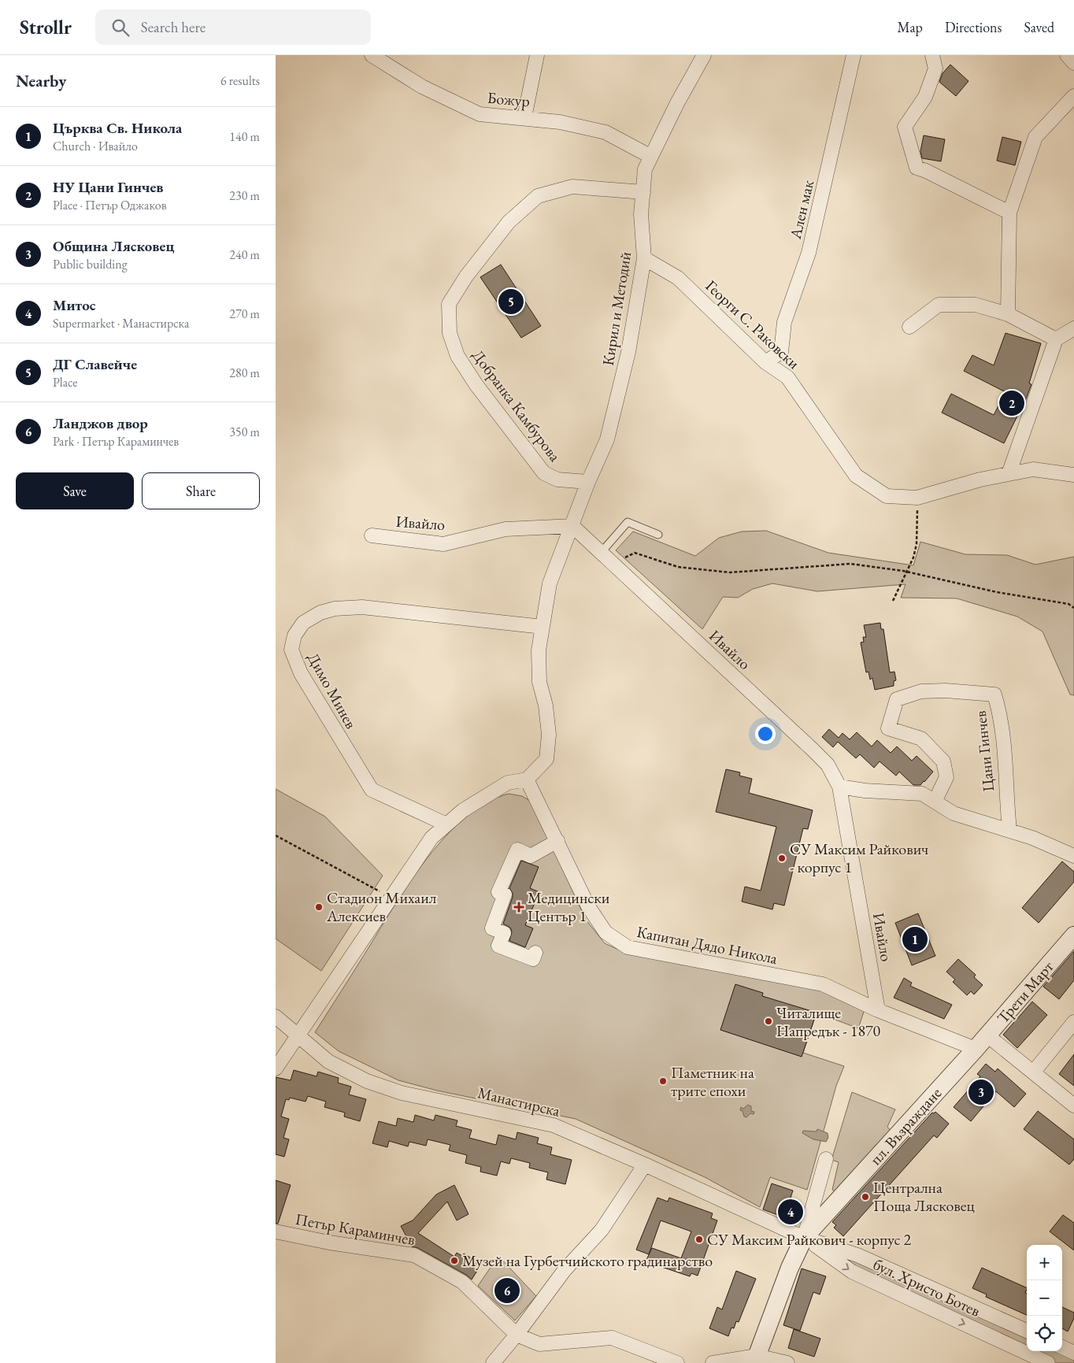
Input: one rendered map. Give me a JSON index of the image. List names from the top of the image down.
{
  "streets": {
    "street": [
      "Божур",
      "Ален мак",
      "Кирил и Методий",
      "Георги С. Раковски",
      "Добранка Камбурова",
      "Ивайло",
      "Димо Минев",
      "Цани Гинчев",
      "Капитан Дядо Никола",
      "Трети Март",
      "Манастирска",
      "пл. Възраждане",
      "Петър Караминчев",
      "бул. Христо Ботев"
    ]
  },
  "crossings": [
    ["Божур", "Кирил и Методий"],
    ["Ален мак", "Георги С. Раковски"],
    ["Кирил и Методий", "Георги С. Раковски"],
    ["Кирил и Методий", "Добранка Камбурова"],
    ["Кирил и Методий", "Ивайло"],
    ["Ивайло", "Капитан Дядо Никола"],
    ["Трети Март", "пл. Възраждане"],
    ["Манастирска", "пл. Възраждане"],
    ["Манастирска", "бул. Христо Ботев"],
    ["пл. Възраждане", "бул. Христо Ботев"]
  ],
  "places": {
    "other": [
      "СУ Максим Райкович - корпус 1",
      "Стадион Михаил Алексиев",
      "Читалище Напредък - 1870",
      "Паметник на трите епохи",
      "Централна Поща Лясковец",
      "СУ Максим Райкович - корпус 2",
      "Музей на Гурбетчийското градинарство"
    ],
    "health": ["Медицински Център 1"]
  },
  "page": {
    "header": "Strollr",
    "search": "Search here",
    "nav": ["Map", "Directions", "Saved"],
    "heading": ["Nearby", "6 results"],
    "list": [
      {
        "mark": "1",
        "name": "Църква Св. Никола",
        "note": "Church · Ивайло",
        "value": "140 m"
      },
      {
        "mark": "2",
        "name": "НУ Цани Гинчев",
        "note": "Place · Петър Оджаков",
        "value": "230 m"
      },
      {
        "mark": "3",
        "name": "Община Лясковец",
        "note": "Public building",
        "value": "240 m"
      },
      {
        "mark": "4",
        "name": "Митос",
        "note": "Supermarket · Манастирска",
        "value": "270 m"
      },
      {
        "mark": "5",
        "name": "ДГ Славейче",
        "note": "Place",
        "value": "280 m"
      },
      {
        "mark": "6",
        "name": "Ланджов двор",
        "note": "Park · Петър Караминчев",
        "value": "350 m"
      }
    ],
    "pins": [
      "5",
      "2",
      "1",
      "3",
      "4",
      "6"
    ],
    "buttons": ["Save", "Share"],
    "map_buttons": ["+", "−"]
  }
}
